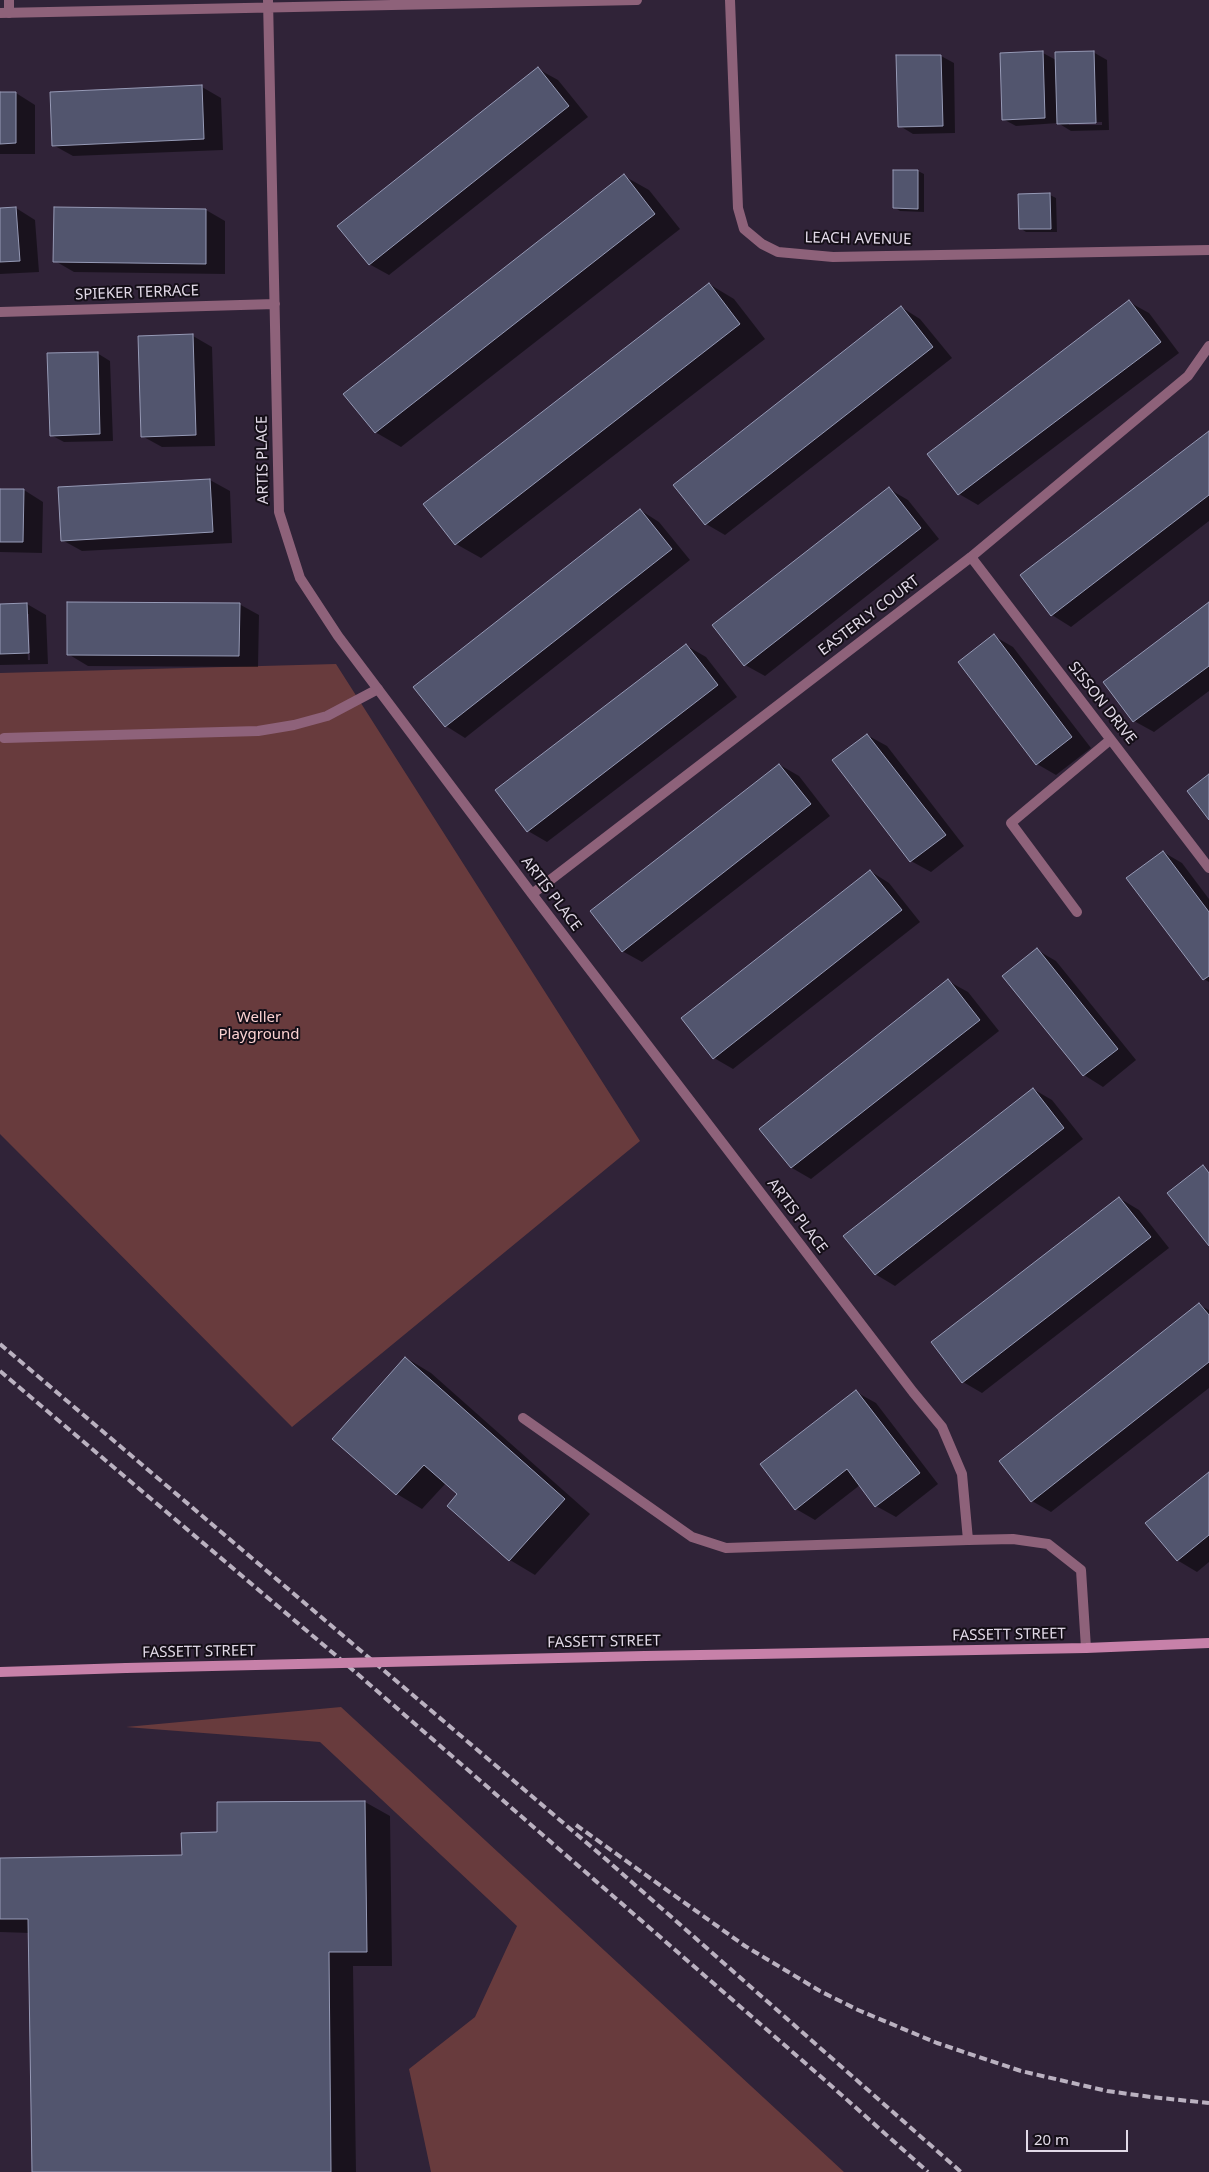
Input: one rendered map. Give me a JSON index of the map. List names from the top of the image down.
{
  "streets": {
    "street": [
      "LEACH AVENUE",
      "SPIEKER TERRACE",
      "ARTIS PLACE",
      "EASTERLY COURT",
      "SISSON DRIVE",
      "FASSETT STREET"
    ]
  },
  "crossings": [
    ["SPIEKER TERRACE", "ARTIS PLACE"],
    ["ARTIS PLACE", "EASTERLY COURT"],
    ["EASTERLY COURT", "SISSON DRIVE"]
  ],
  "parks": ["Weller Playground"],
  "scale_bar": "20 m"
}
